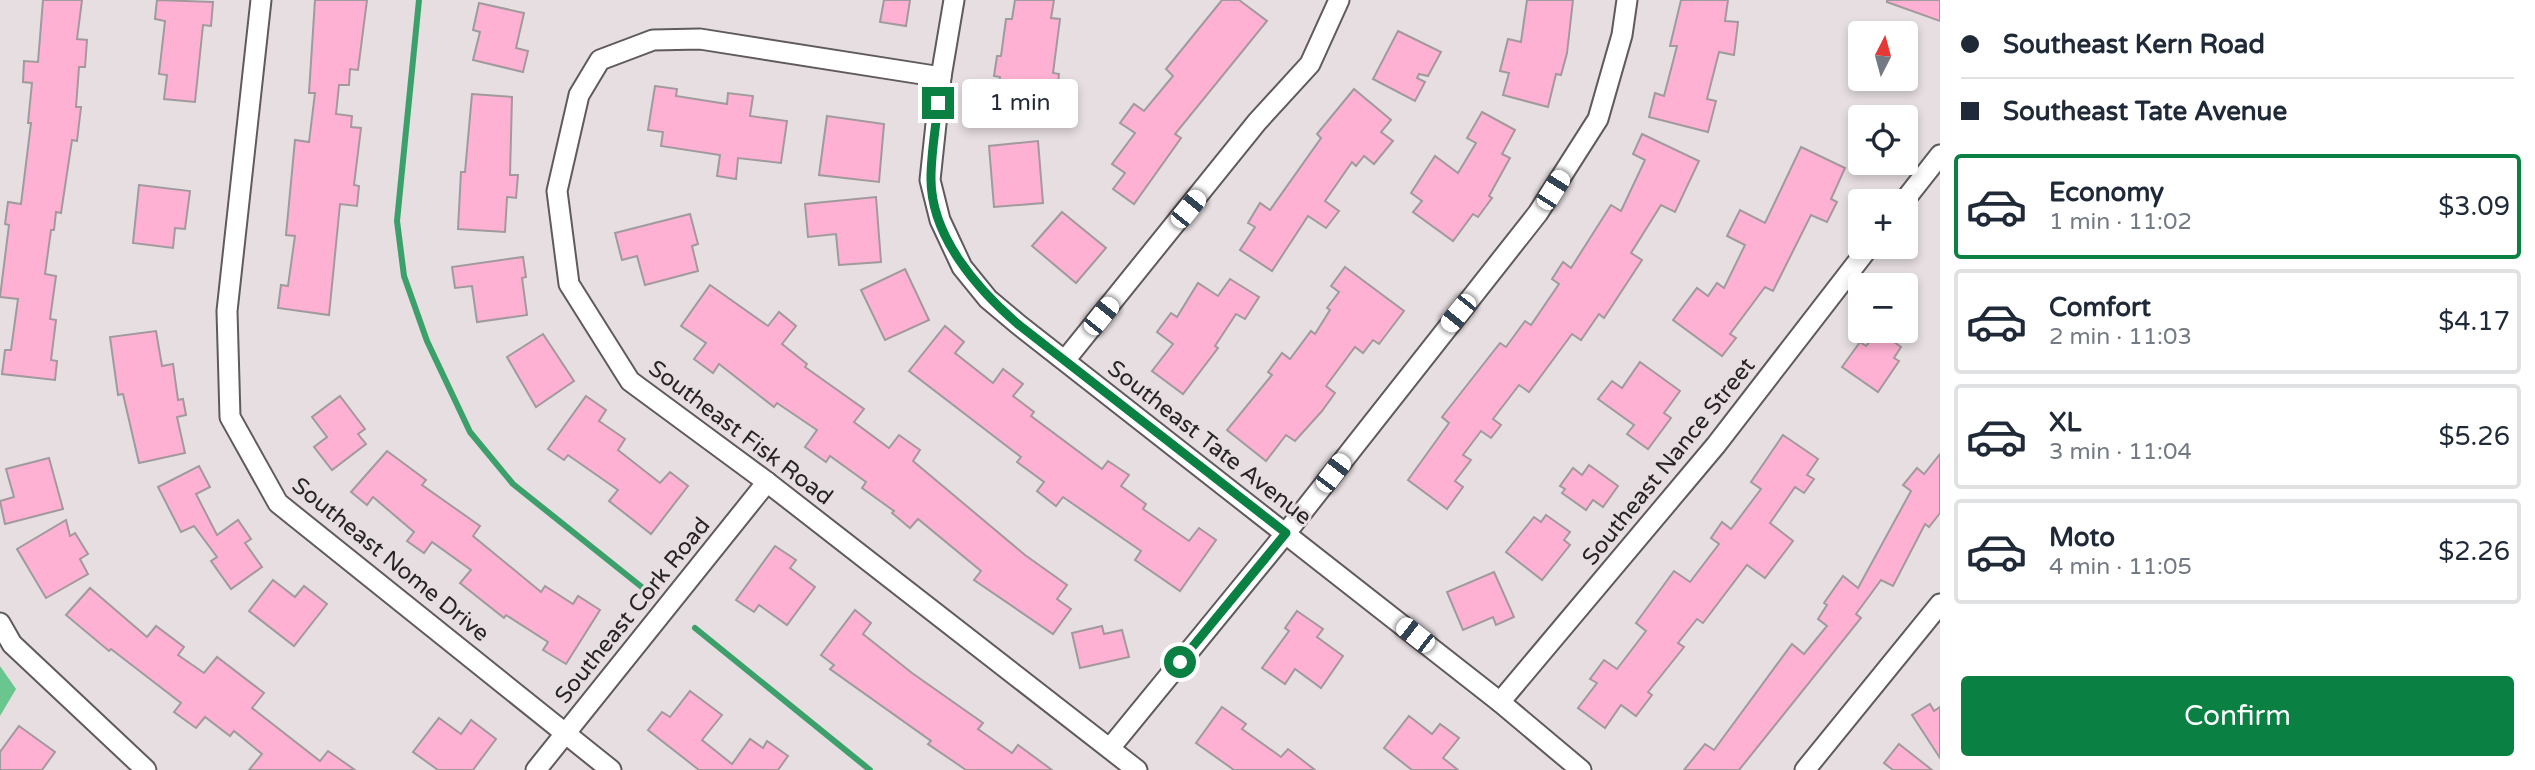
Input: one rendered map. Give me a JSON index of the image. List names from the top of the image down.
{
  "streets": {
    "street": [
      "Southeast Fisk Road",
      "Southeast Tate Avenue",
      "Southeast Nance Street",
      "Southeast Nome Drive",
      "Southeast Cork Road"
    ]
  },
  "crossings": [
    ["Southeast Fisk Road", "Southeast Tate Avenue"],
    ["Southeast Fisk Road", "Southeast Cork Road"],
    ["Southeast Tate Avenue", "Southeast Nance Street"],
    ["Southeast Nome Drive", "Southeast Cork Road"]
  ],
  "north": "top",
  "page": {
    "banner": ["Southeast Kern Road", "Southeast Tate Avenue"],
    "map_buttons": ["+", "−"],
    "bubble": "1 min",
    "list": [
      {
        "name": "Economy",
        "note": "1 min · 11:02",
        "value": "$3.09"
      },
      {
        "name": "Comfort",
        "note": "2 min · 11:03",
        "value": "$4.17"
      },
      {
        "name": "XL",
        "note": "3 min · 11:04",
        "value": "$5.26"
      },
      {
        "name": "Moto",
        "note": "4 min · 11:05",
        "value": "$2.26"
      }
    ],
    "buttons": "Confirm"
  }
}
